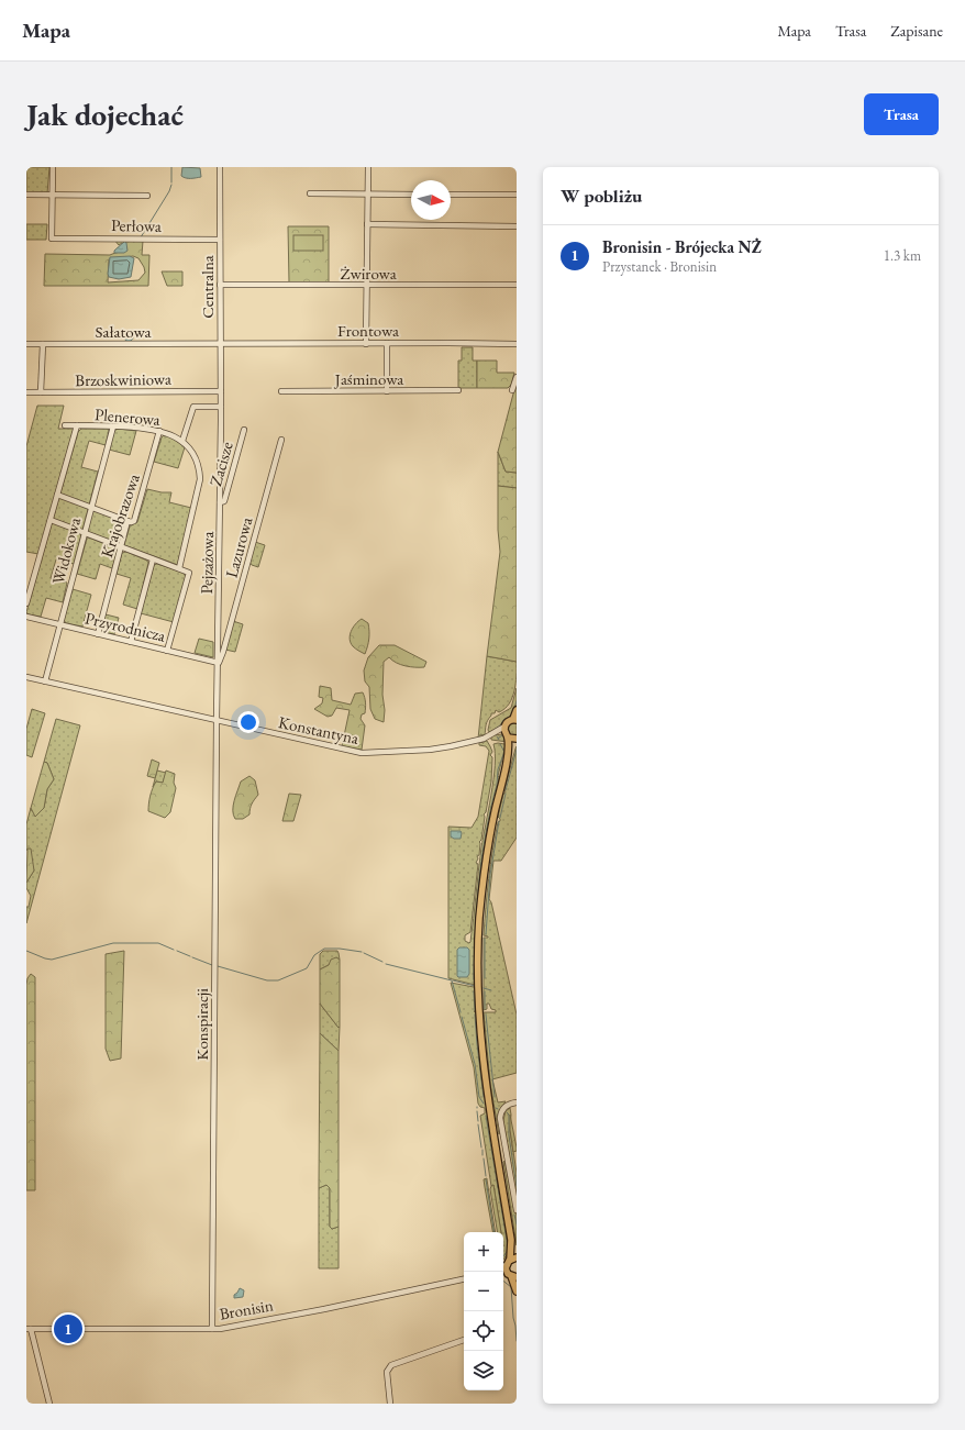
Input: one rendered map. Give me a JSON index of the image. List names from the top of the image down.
{
  "streets": {
    "street": [
      "Perłowa",
      "Żwirowa",
      "Centralna",
      "Frontowa",
      "Sałatowa",
      "Jaśminowa",
      "Brzoskwiniowa",
      "Plenerowa",
      "Zacisze",
      "Krajobrazowa",
      "Lazurowa",
      "Widokowa",
      "Pejzażowa",
      "Przyrodnicza",
      "Konstantyna",
      "Konspiracji",
      "Bronisin"
    ]
  },
  "crossings": [
    ["Perłowa", "Centralna"],
    ["Żwirowa", "Centralna"],
    ["Centralna", "Frontowa"],
    ["Centralna", "Sałatowa"],
    ["Centralna", "Brzoskwiniowa"],
    ["Centralna", "Pejzażowa"],
    ["Frontowa", "Sałatowa"],
    ["Plenerowa", "Krajobrazowa"],
    ["Plenerowa", "Widokowa"],
    ["Zacisze", "Pejzażowa"],
    ["Krajobrazowa", "Przyrodnicza"],
    ["Lazurowa", "Pejzażowa"],
    ["Lazurowa", "Przyrodnicza"],
    ["Widokowa", "Przyrodnicza"],
    ["Widokowa", "Konstantyna"],
    ["Pejzażowa", "Przyrodnicza"],
    ["Pejzażowa", "Konstantyna"],
    ["Pejzażowa", "Konspiracji"],
    ["Konstantyna", "Konspiracji"],
    ["Konspiracji", "Bronisin"]
  ],
  "north": "right",
  "page": {
    "header": "Mapa",
    "nav": ["Mapa", "Trasa", "Zapisane"],
    "buttons": "Trasa",
    "title": "Jak dojechać",
    "heading": "W pobliżu",
    "list": [
      {
        "mark": "1",
        "name": "Bronisin - Brójecka NŻ",
        "note": "Przystanek · Bronisin",
        "value": "1.3 km"
      }
    ],
    "map_buttons": ["+", "−"],
    "pins": "1"
  }
}
